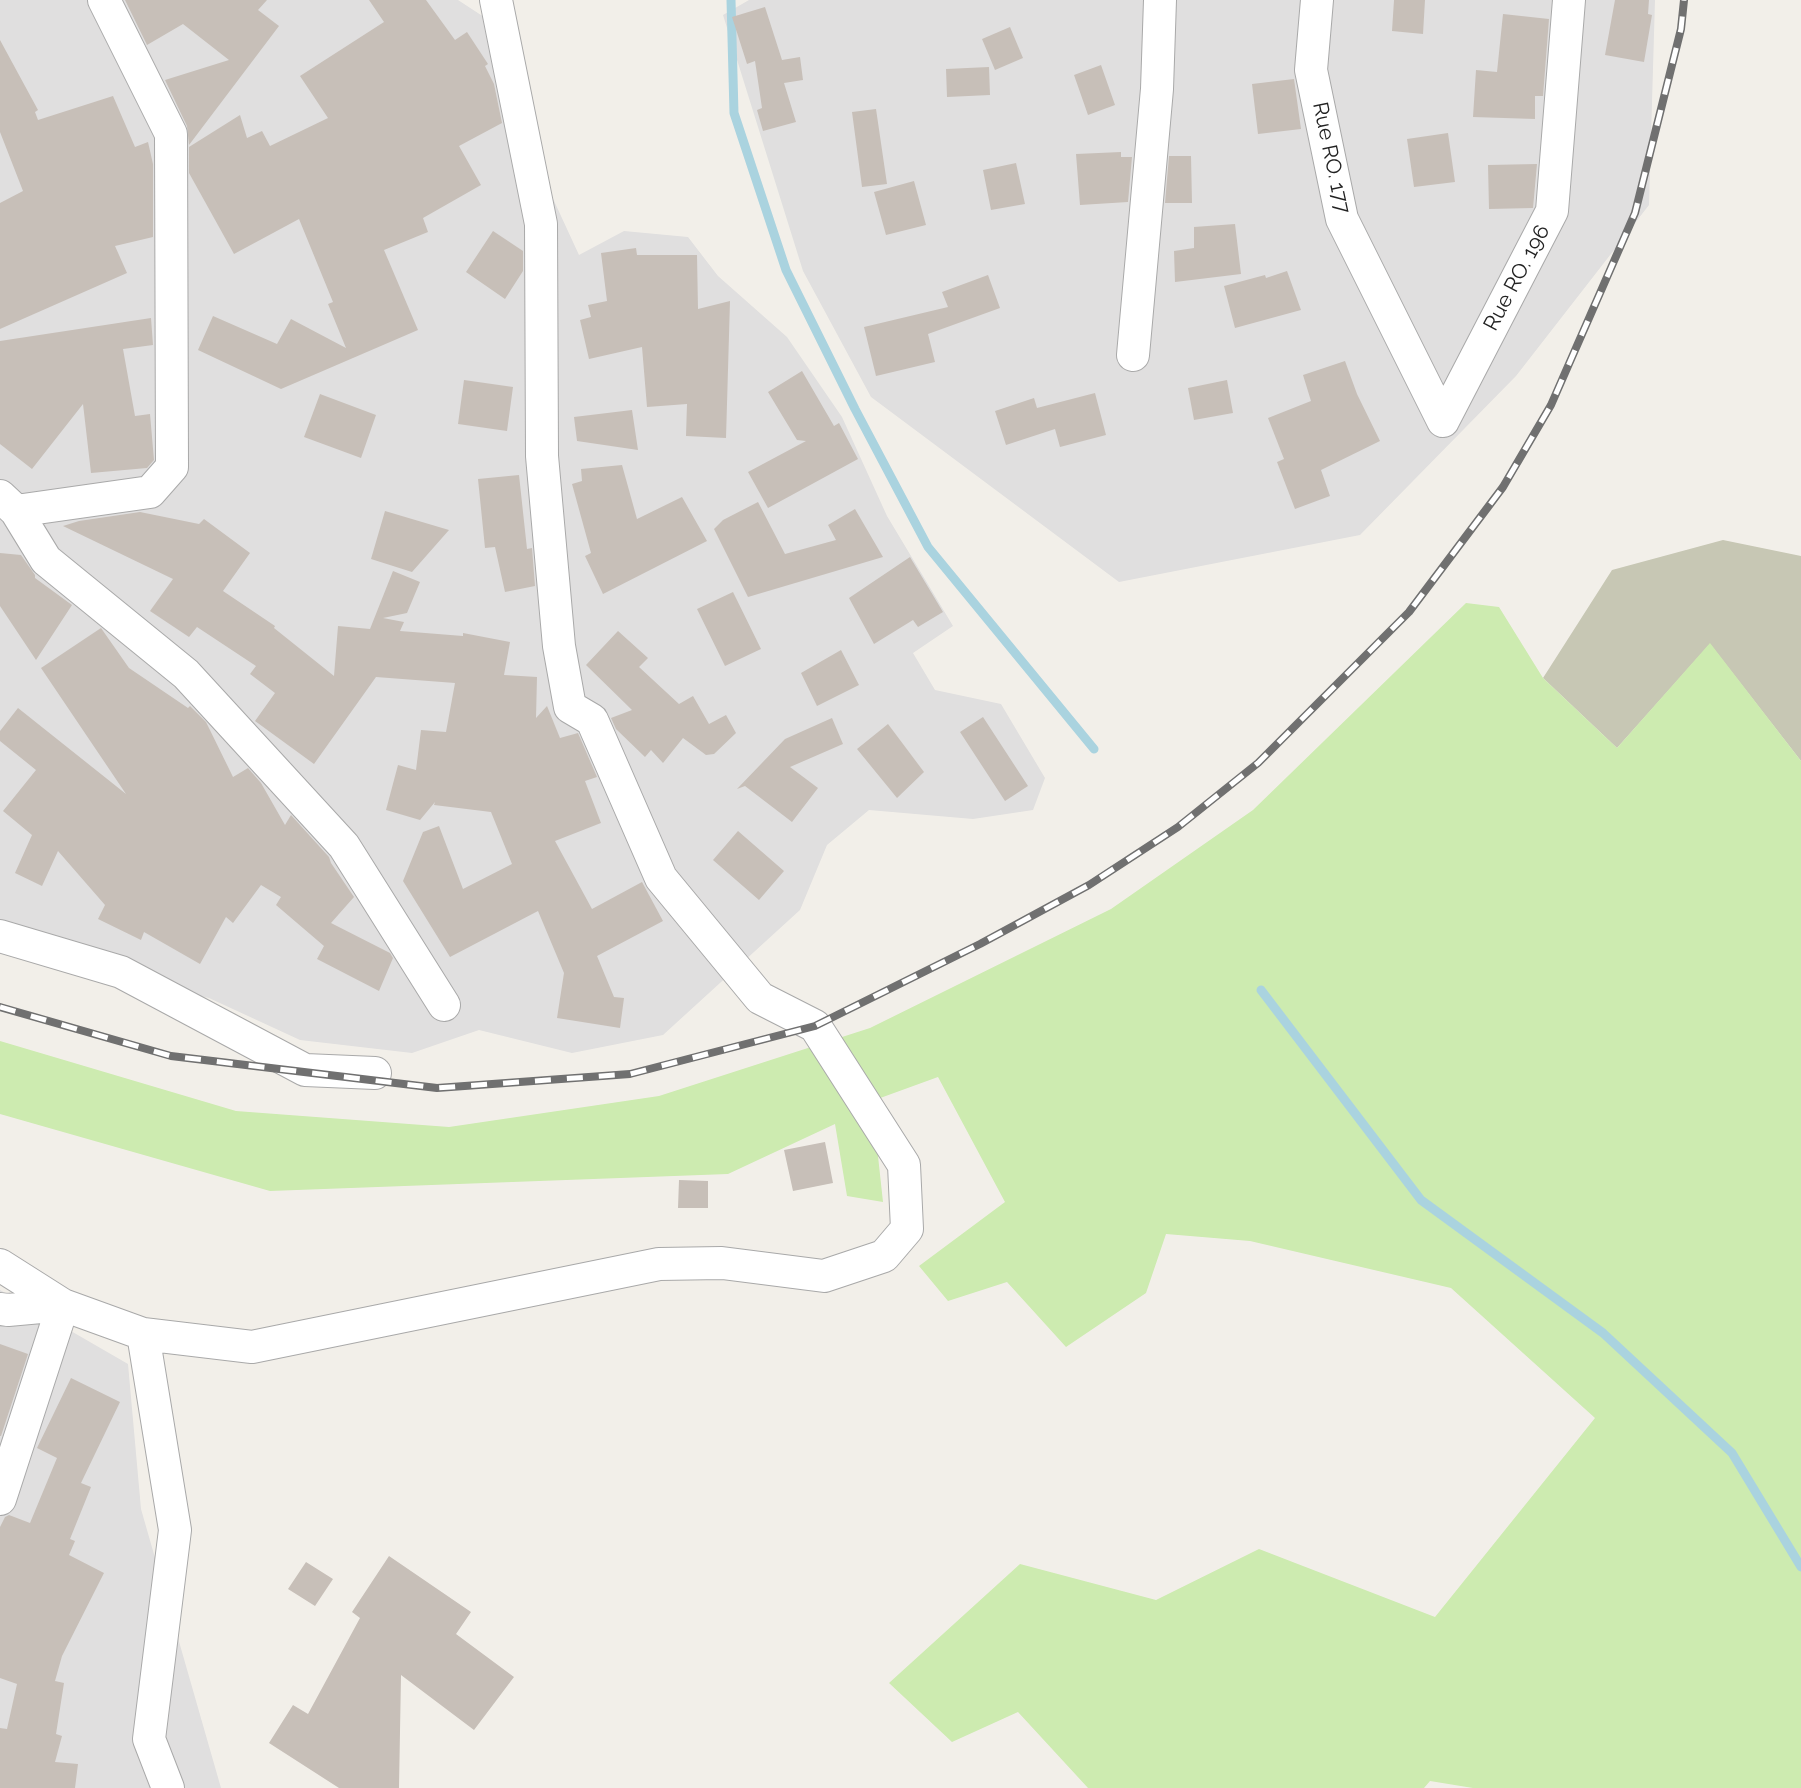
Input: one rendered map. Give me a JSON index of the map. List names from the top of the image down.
{
  "streets": {
    "street": ["Rue RO. 177", "Rue RO. 196"]
  },
  "crossings": [
    ["Rue RO. 177", "Rue RO. 196"]
  ]
}
